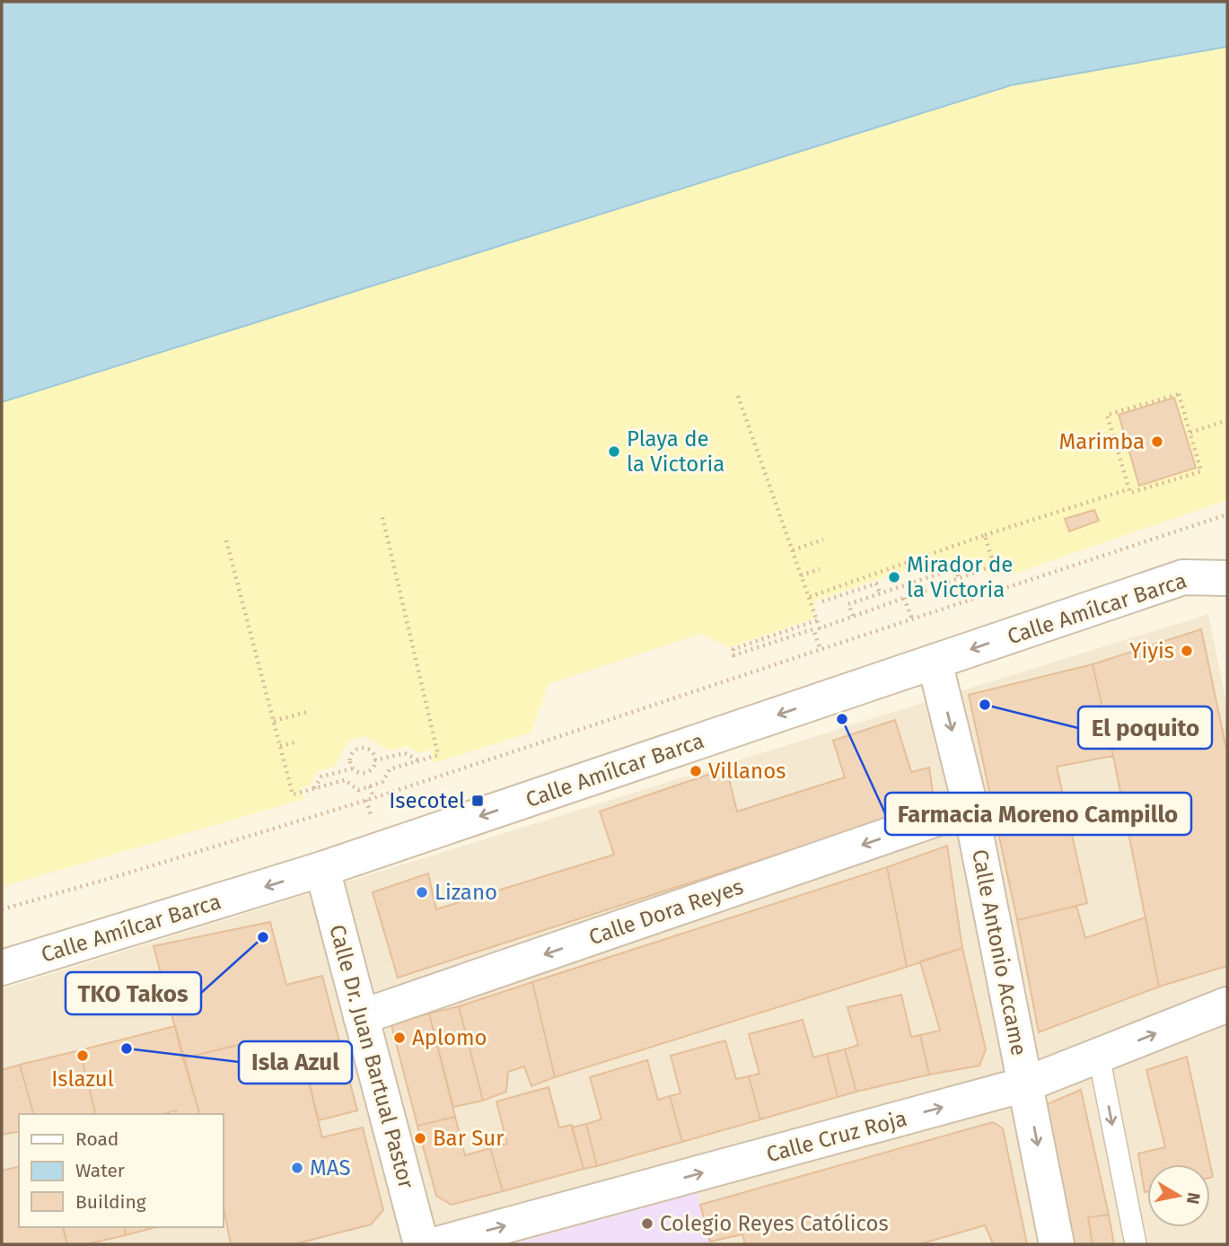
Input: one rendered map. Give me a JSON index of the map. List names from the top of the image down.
{
  "streets": {
    "street": [
      "Calle Amílcar Barca",
      "Calle Dora Reyes",
      "Calle Antonio Accame",
      "Calle Dr. Juan Bartual Pastor",
      "Calle Cruz Roja"
    ]
  },
  "crossings": [
    ["Calle Amílcar Barca", "Calle Antonio Accame"],
    ["Calle Amílcar Barca", "Calle Dr. Juan Bartual Pastor"],
    ["Calle Dora Reyes", "Calle Antonio Accame"],
    ["Calle Dora Reyes", "Calle Dr. Juan Bartual Pastor"],
    ["Calle Antonio Accame", "Calle Cruz Roja"]
  ],
  "one_way": [
    "Calle Amílcar Barca",
    "Calle Dora Reyes",
    "Calle Antonio Accame",
    "Calle Cruz Roja"
  ],
  "places": {
    "other": [
      "Marimba",
      "Playa de la Victoria",
      "Mirador de la Victoria",
      "Yiyis",
      "El poquito",
      "Farmacia Moreno Campillo",
      "Villanos",
      "Lizano",
      "TKO Takos",
      "Aplomo",
      "Isla Azul",
      "Islazul",
      "Bar Sur",
      "MAS",
      "Colegio Reyes Católicos"
    ],
    "transit": ["Isecotel"]
  },
  "legend": ["Road", "Water", "Building"],
  "north": "right"
}
